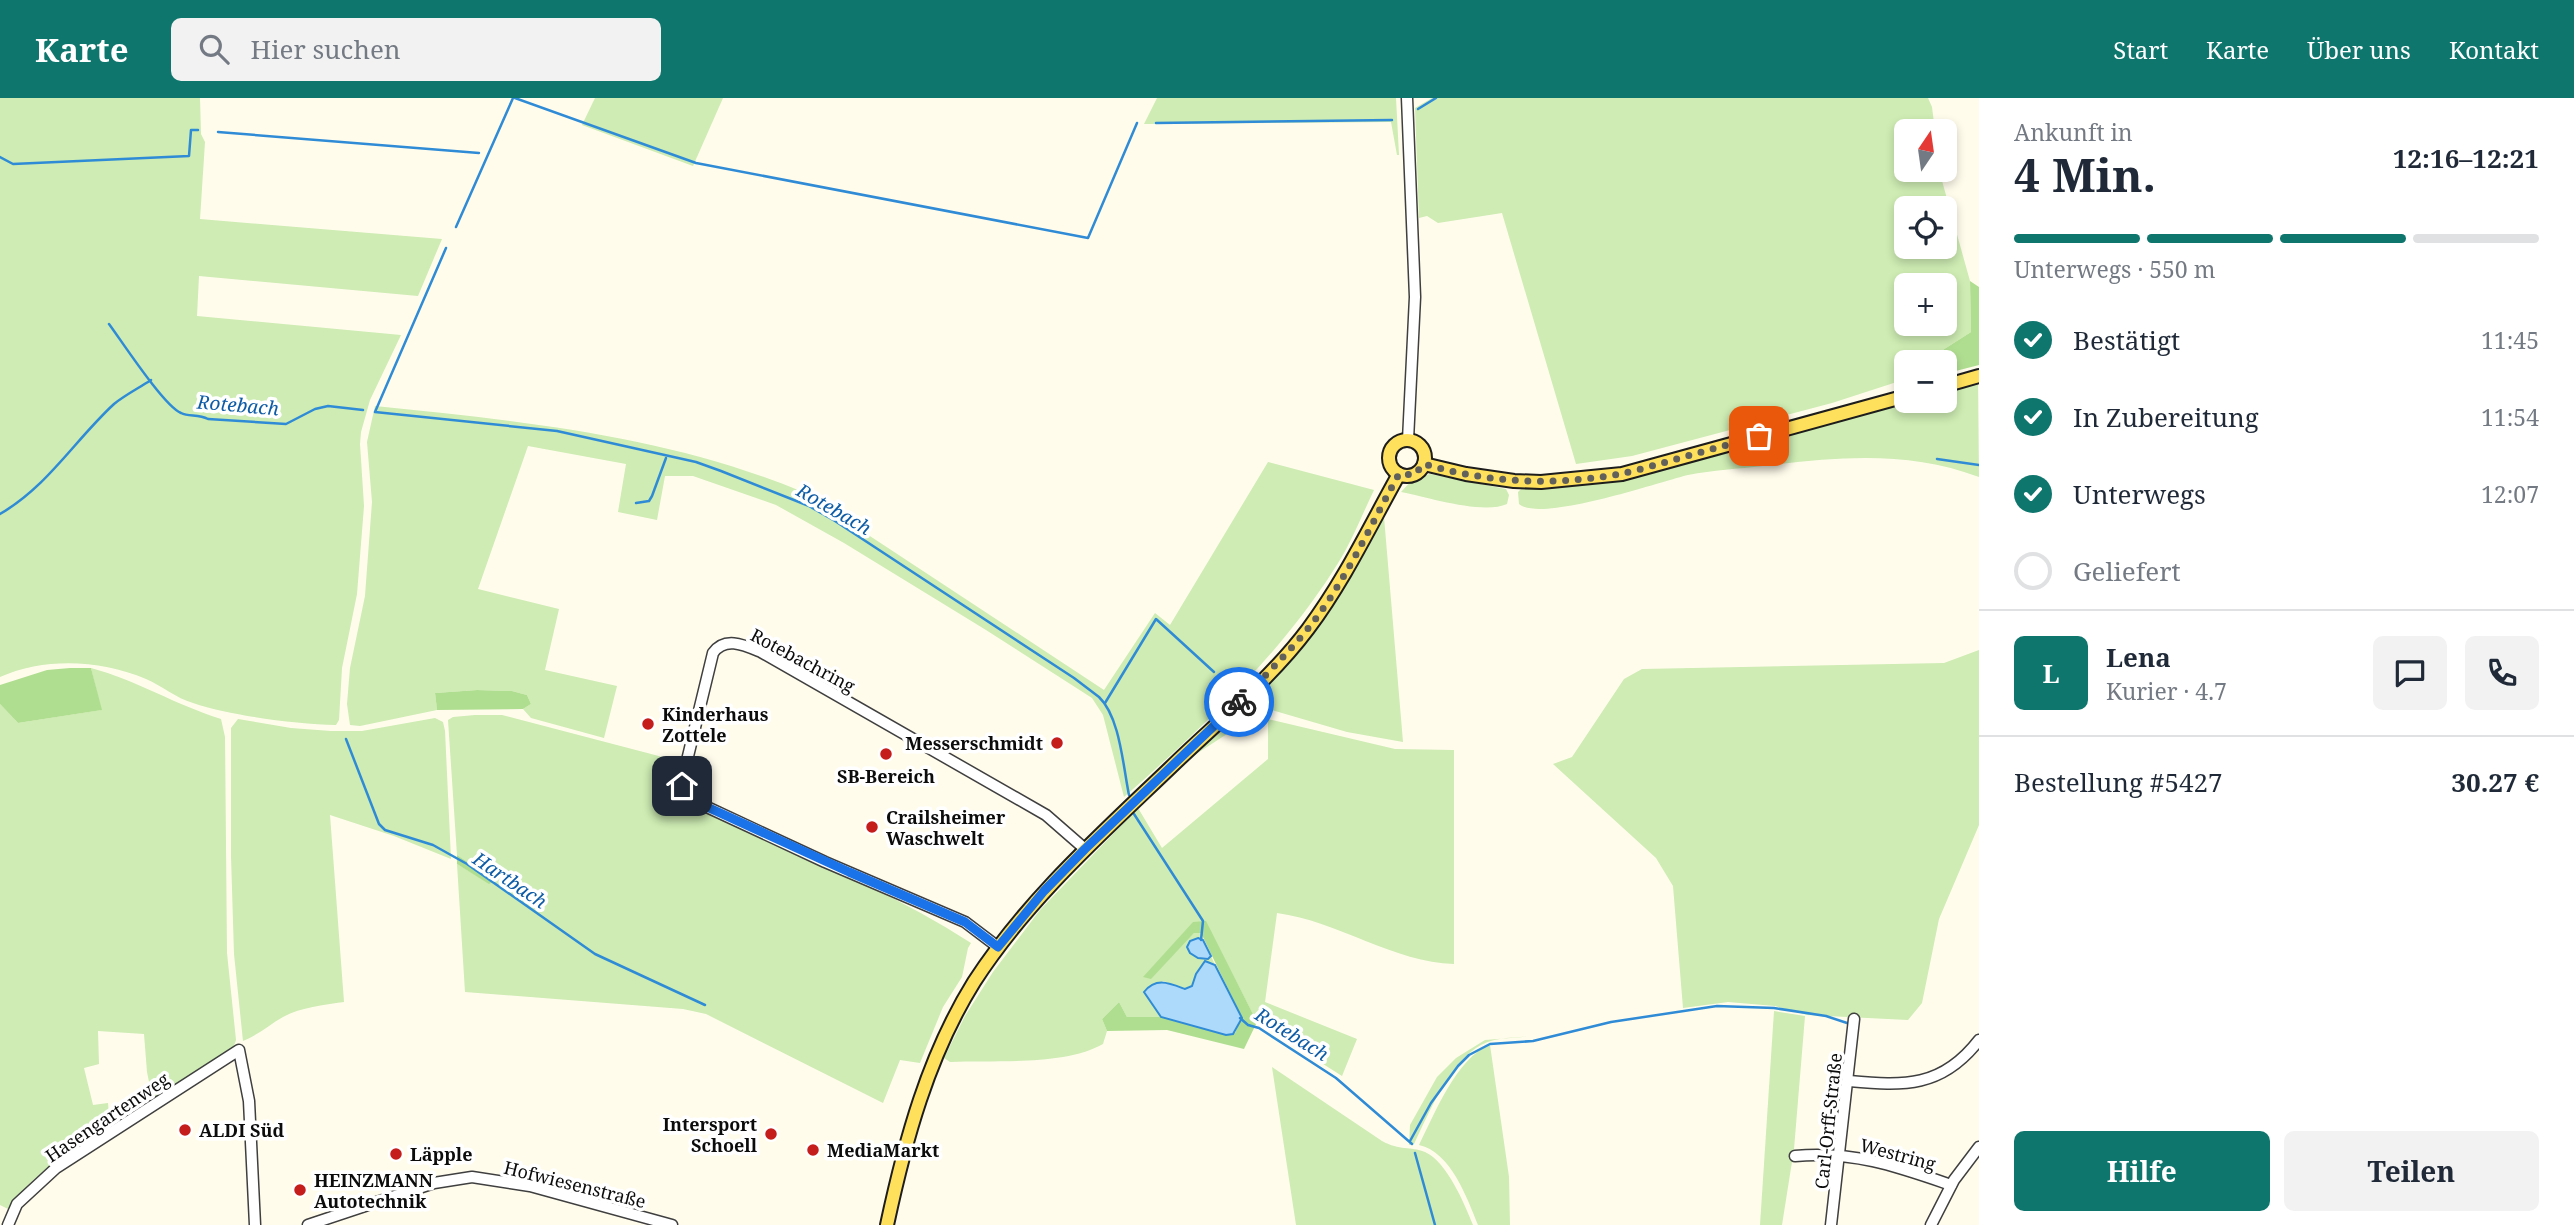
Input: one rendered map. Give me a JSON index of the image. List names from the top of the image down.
{
  "streets": {
    "street": [
      "Rotebachring",
      "Hasengartenweg",
      "Carl-Orff-Straße",
      "Westring",
      "Hofwiesenstraße"
    ]
  },
  "crossings": [
    ["Carl-Orff-Straße", "Westring"]
  ],
  "water": ["Rotebach", "Hartbach"],
  "places": [
    "Kinderhaus Zottele",
    "Messerschmidt",
    "SB-Bereich",
    "Crailsheimer Waschwelt",
    "ALDI Süd",
    "Intersport Schoell",
    "MediaMarkt",
    "Läpple",
    "HEINZMANN Autotechnik"
  ],
  "north": "top",
  "page": {
    "header": "Karte",
    "search": "Hier suchen",
    "nav": [
      "Start",
      "Karte",
      "Über uns",
      "Kontakt"
    ],
    "heading": ["4 Min.", "Ankunft in", "12:16–12:21"],
    "panel": [
      "Lena",
      "Kurier · 4.7",
      "Bestellung #5427",
      "30.27 €"
    ],
    "map_buttons": ["+", "−"],
    "bar": "Unterwegs · 550 m",
    "list": [
      ["Bestätigt", "11:45"],
      ["In Zubereitung", "11:54"],
      ["Unterwegs", "12:07"],
      "Geliefert"
    ],
    "round": "L",
    "buttons": ["Hilfe", "Teilen"]
  }
}
